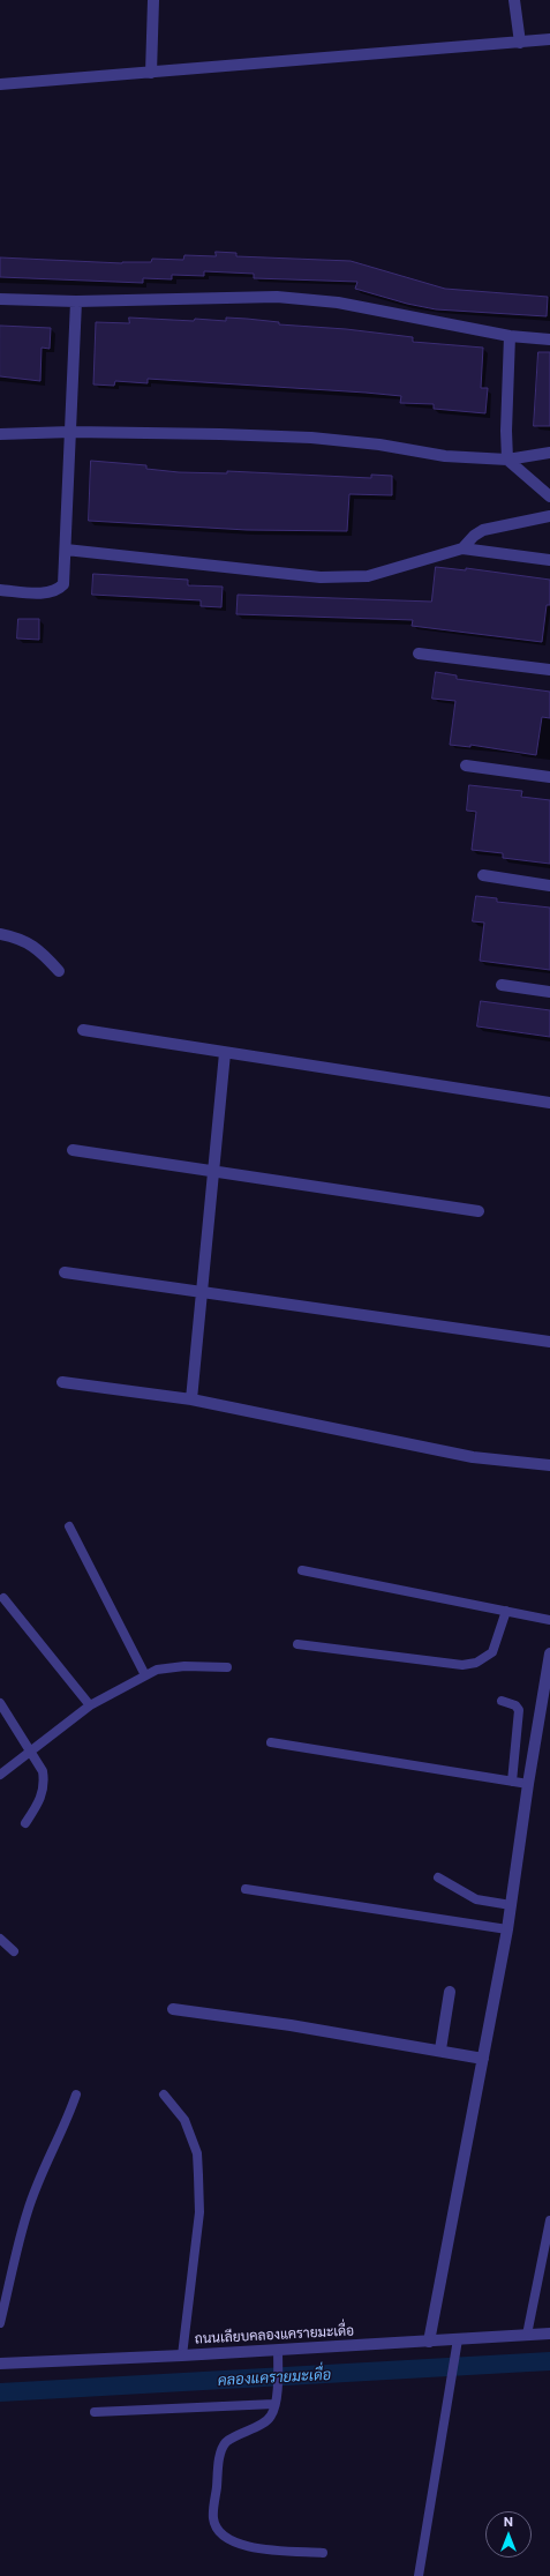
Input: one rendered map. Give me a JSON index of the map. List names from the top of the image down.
{
  "streets": {
    "street": ["ถนนเลียบคลองแครายมะเดื่อ"]
  },
  "water": ["คลองแครายมะเดื่อ"],
  "north": "top"
}
